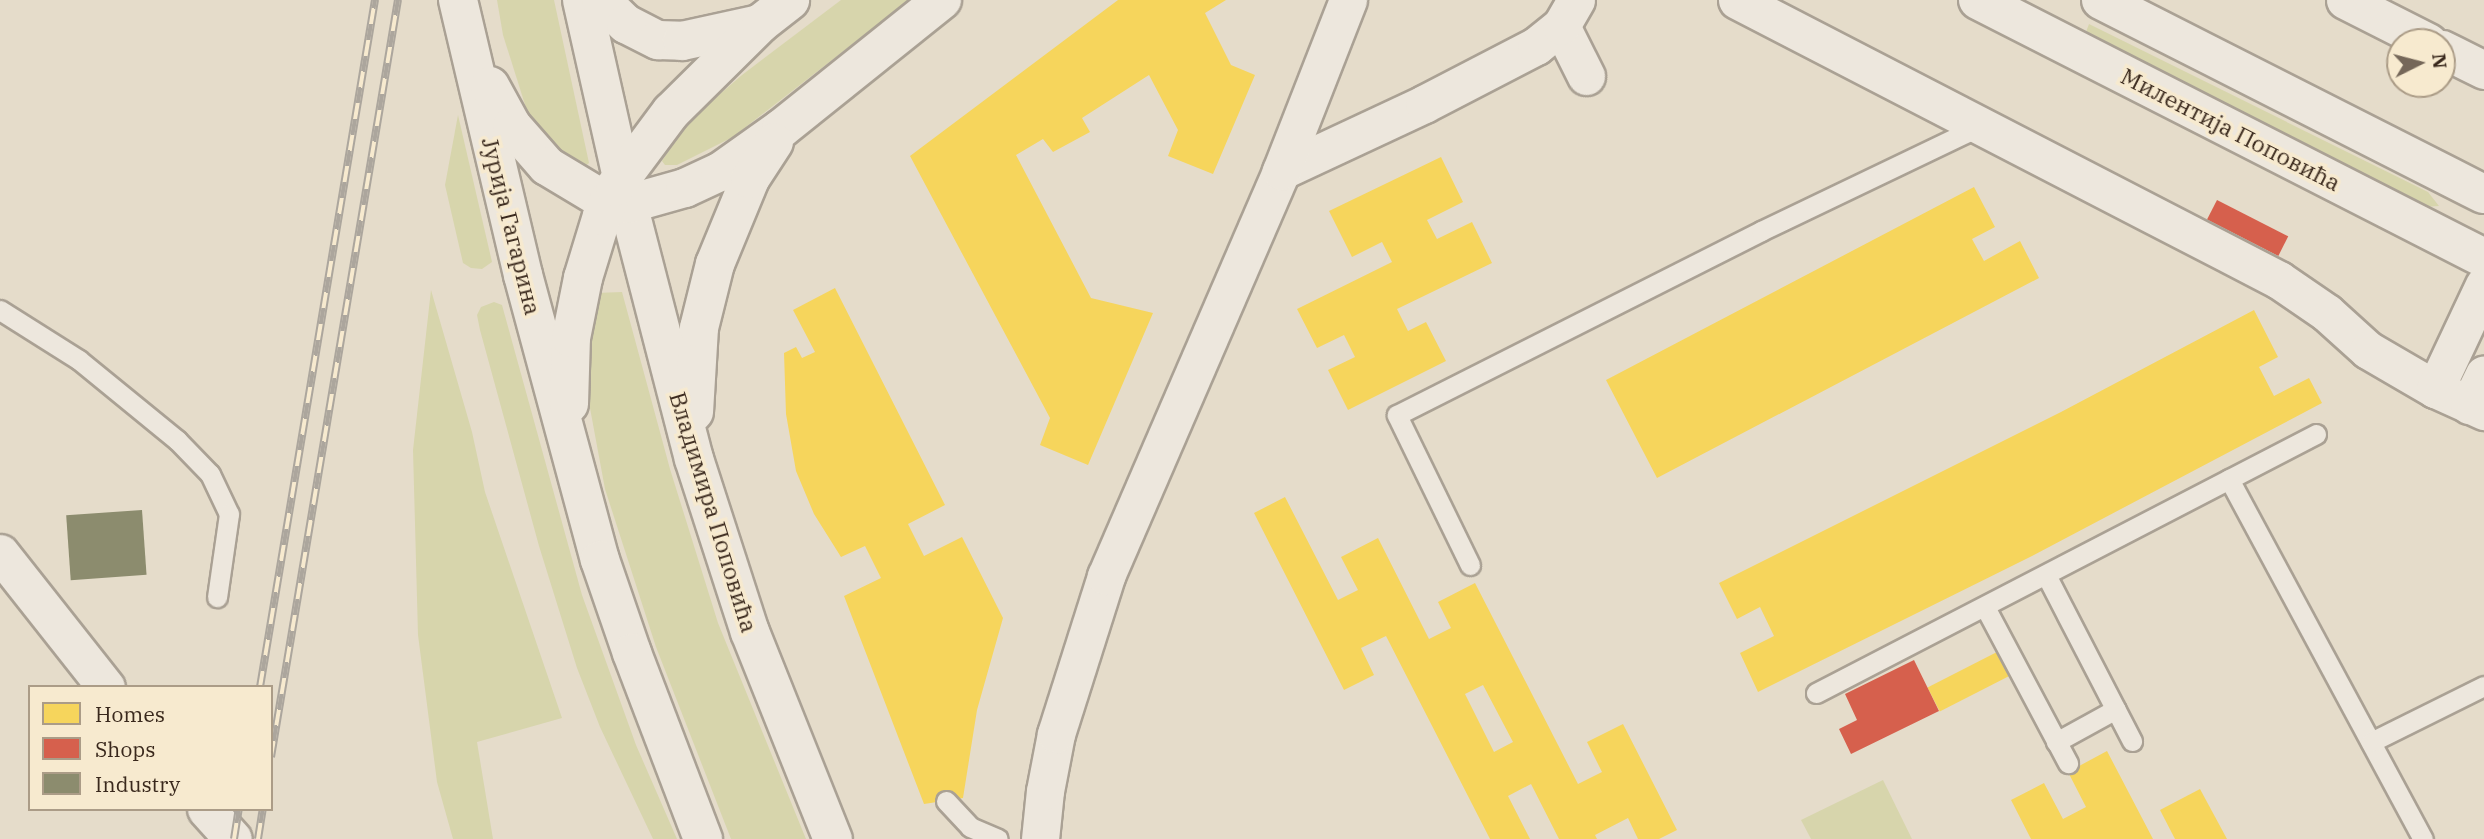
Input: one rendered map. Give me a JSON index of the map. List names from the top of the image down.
{
  "streets": {
    "main road": ["Милентија Поповића", "Јурија Гагарина", "Владимира Поповића"]
  },
  "legend": ["Homes", "Shops", "Industry"],
  "north": "right"
}
